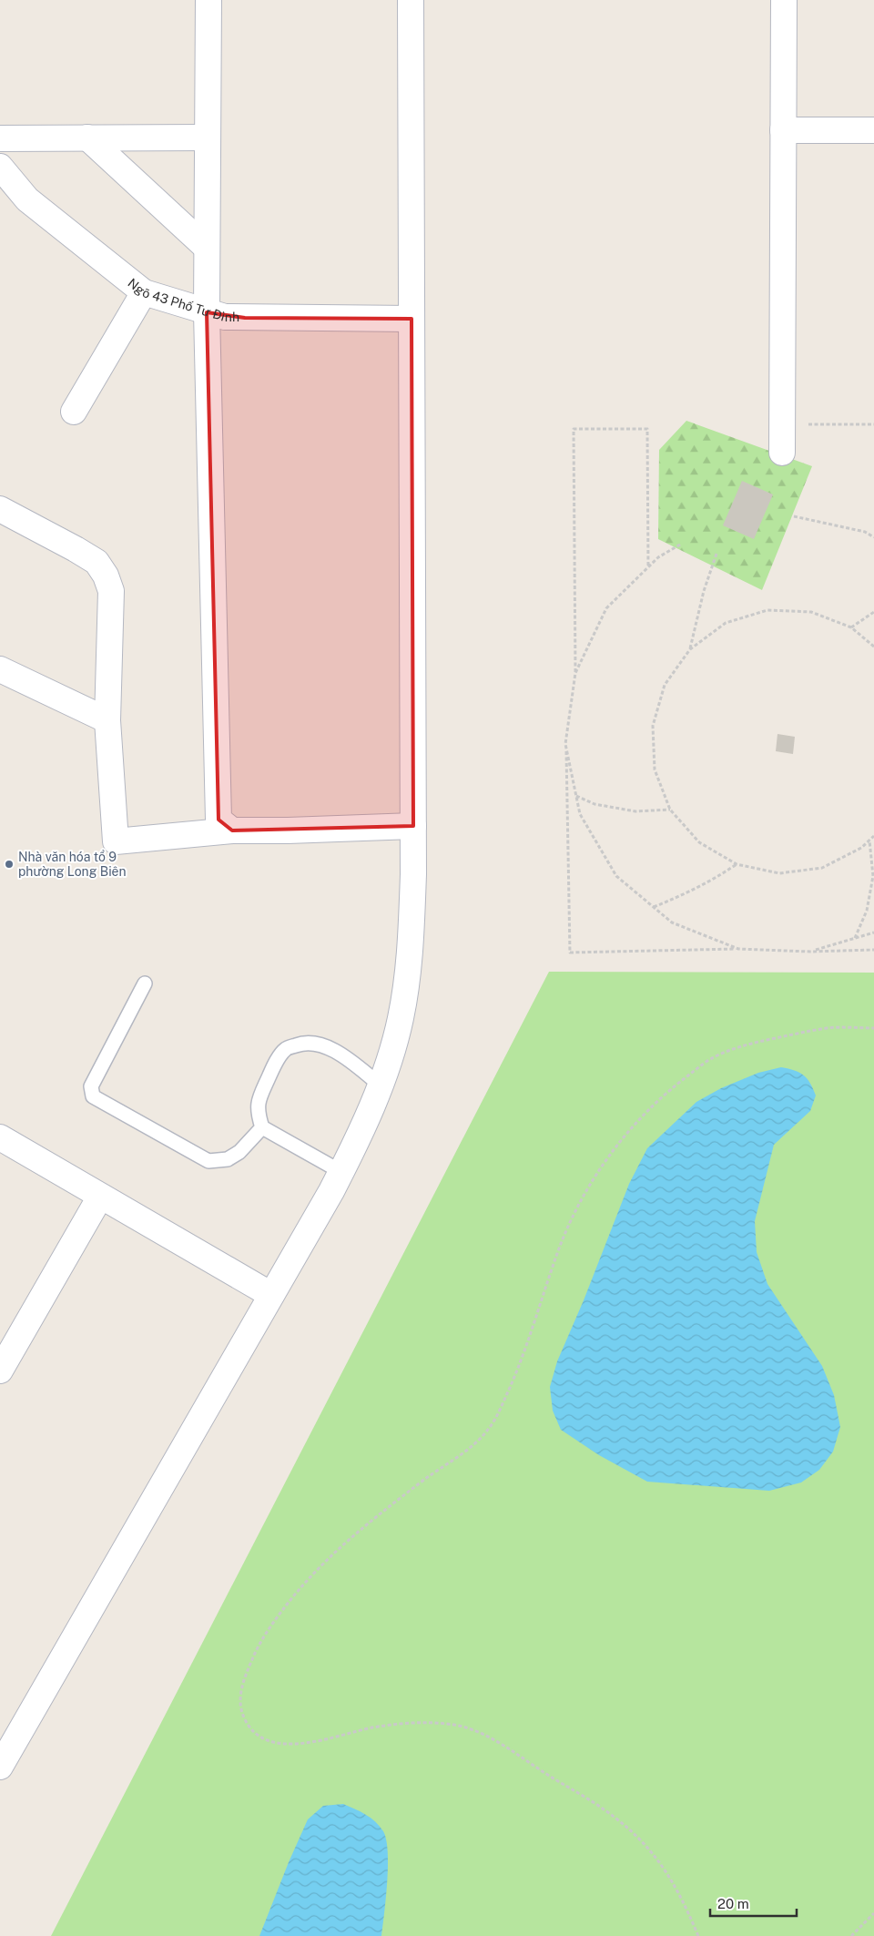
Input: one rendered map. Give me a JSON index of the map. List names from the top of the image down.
{
  "streets": {
    "street": ["Ngõ 43 Phố Tư Đình"]
  },
  "places": ["Nhà văn hóa tổ 9 phường Long Biên"],
  "scale_bar": "20 m"
}
